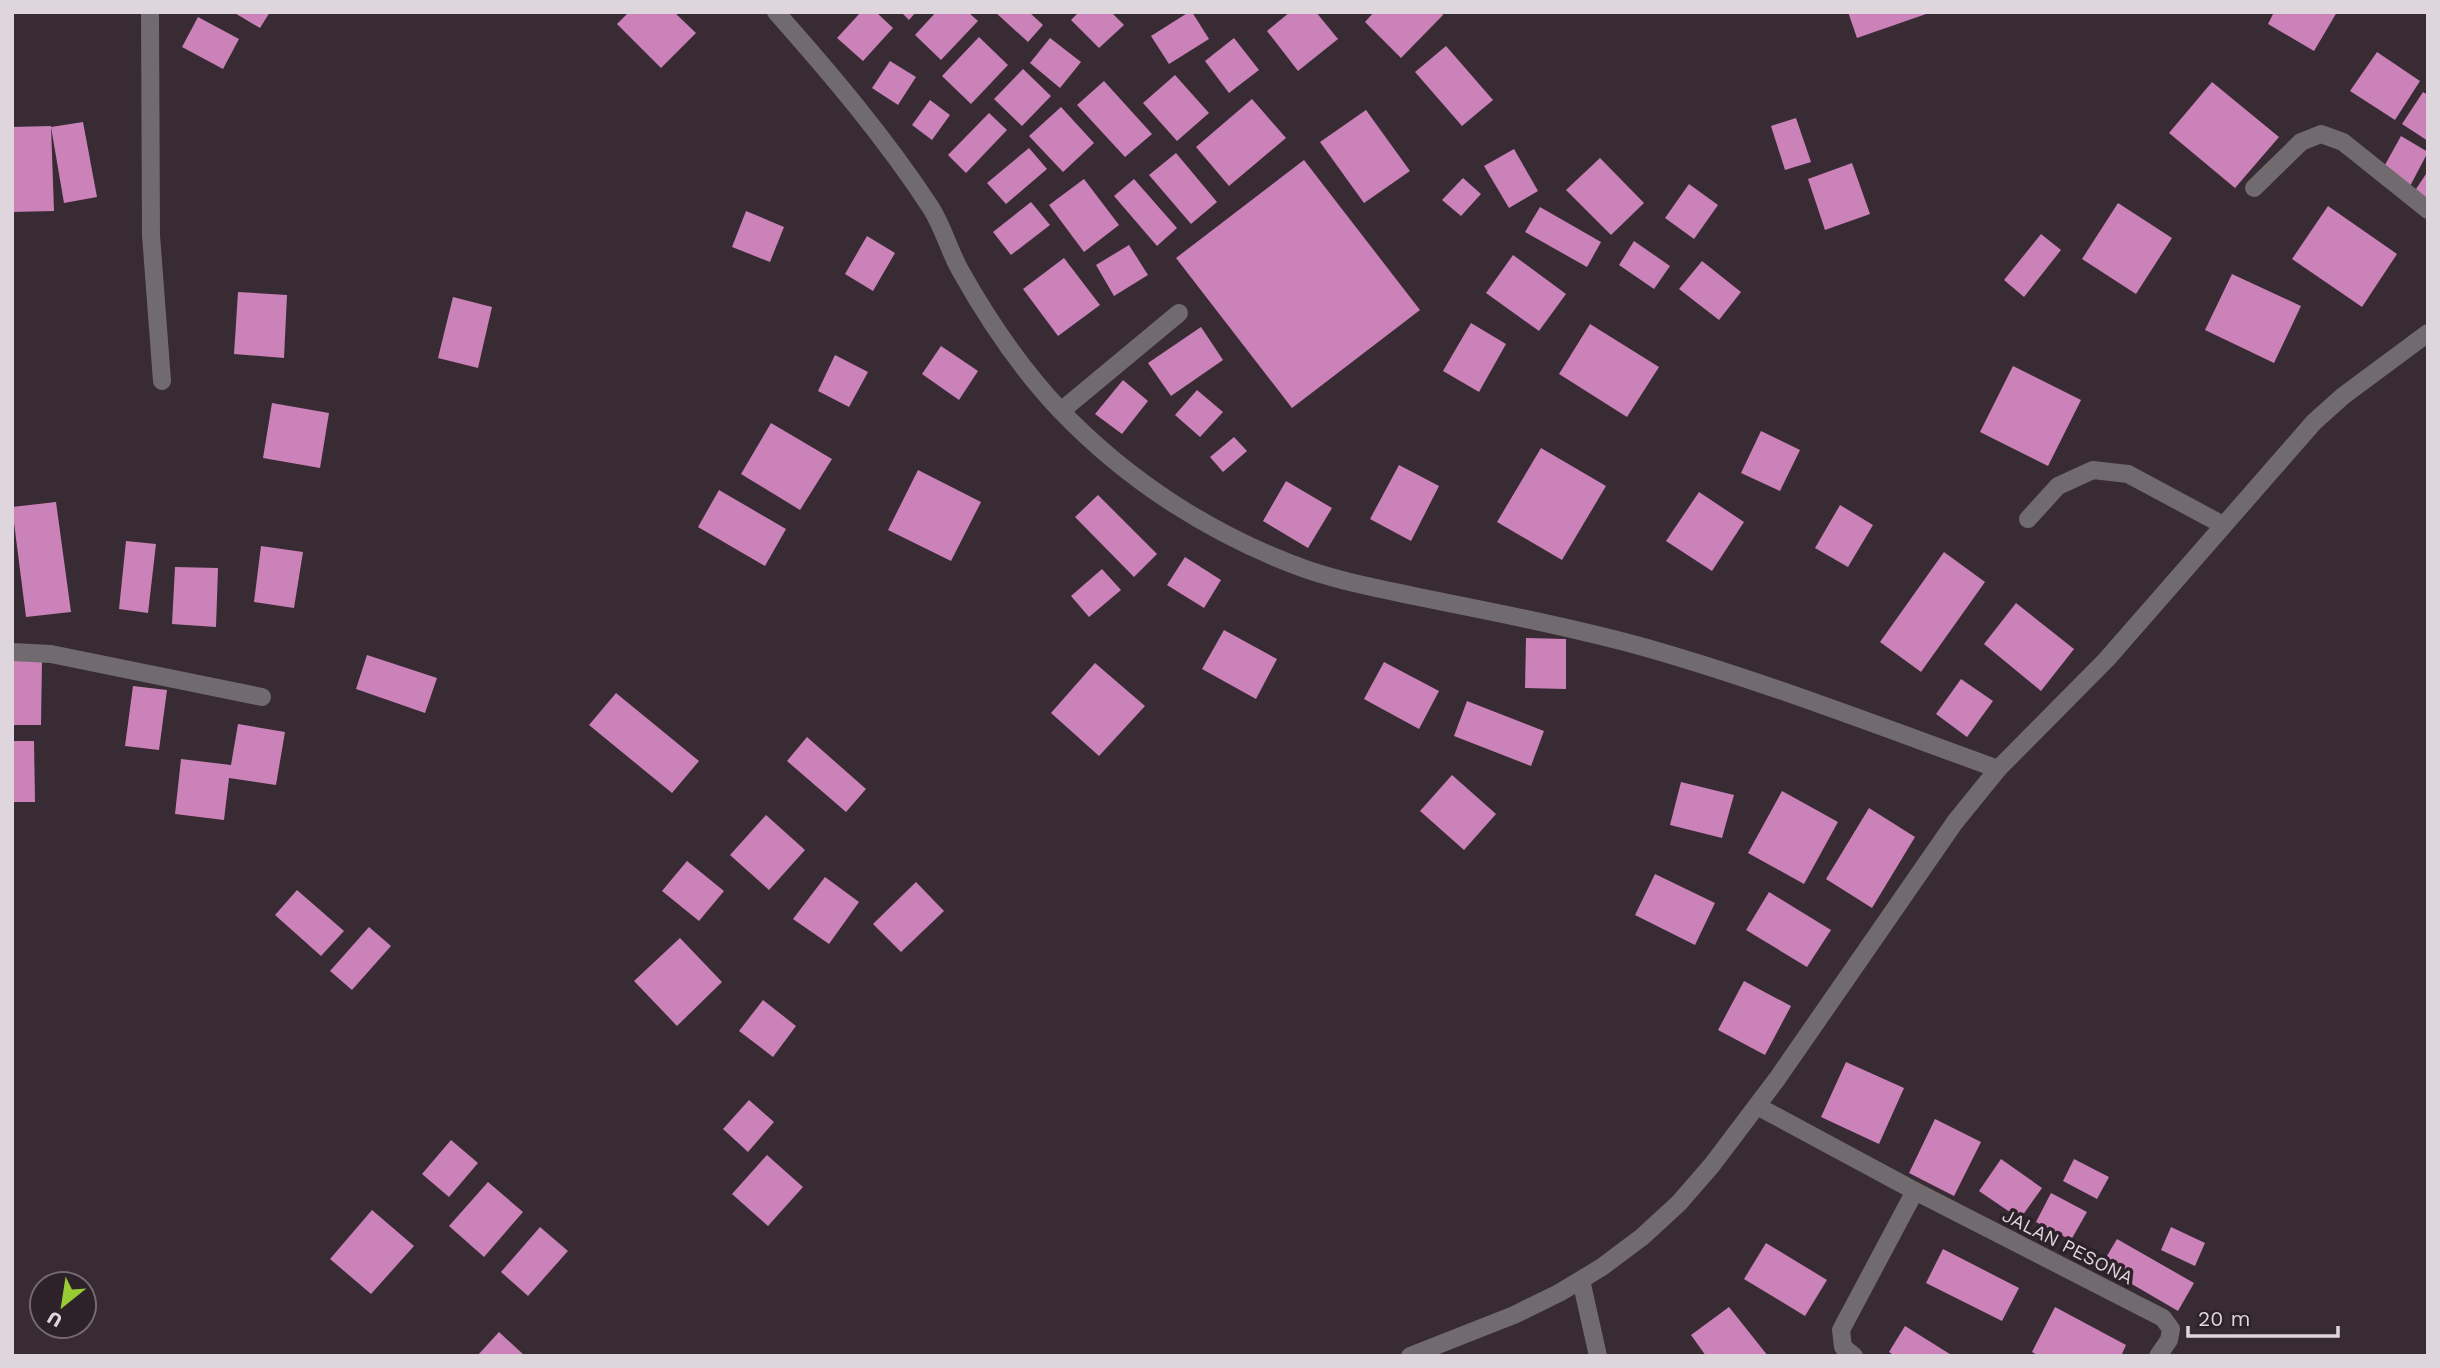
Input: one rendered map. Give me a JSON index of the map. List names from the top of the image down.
{
  "streets": {
    "street": ["JALAN PESONA"]
  },
  "scale_bar": "20 m",
  "north": "bottom left"
}
